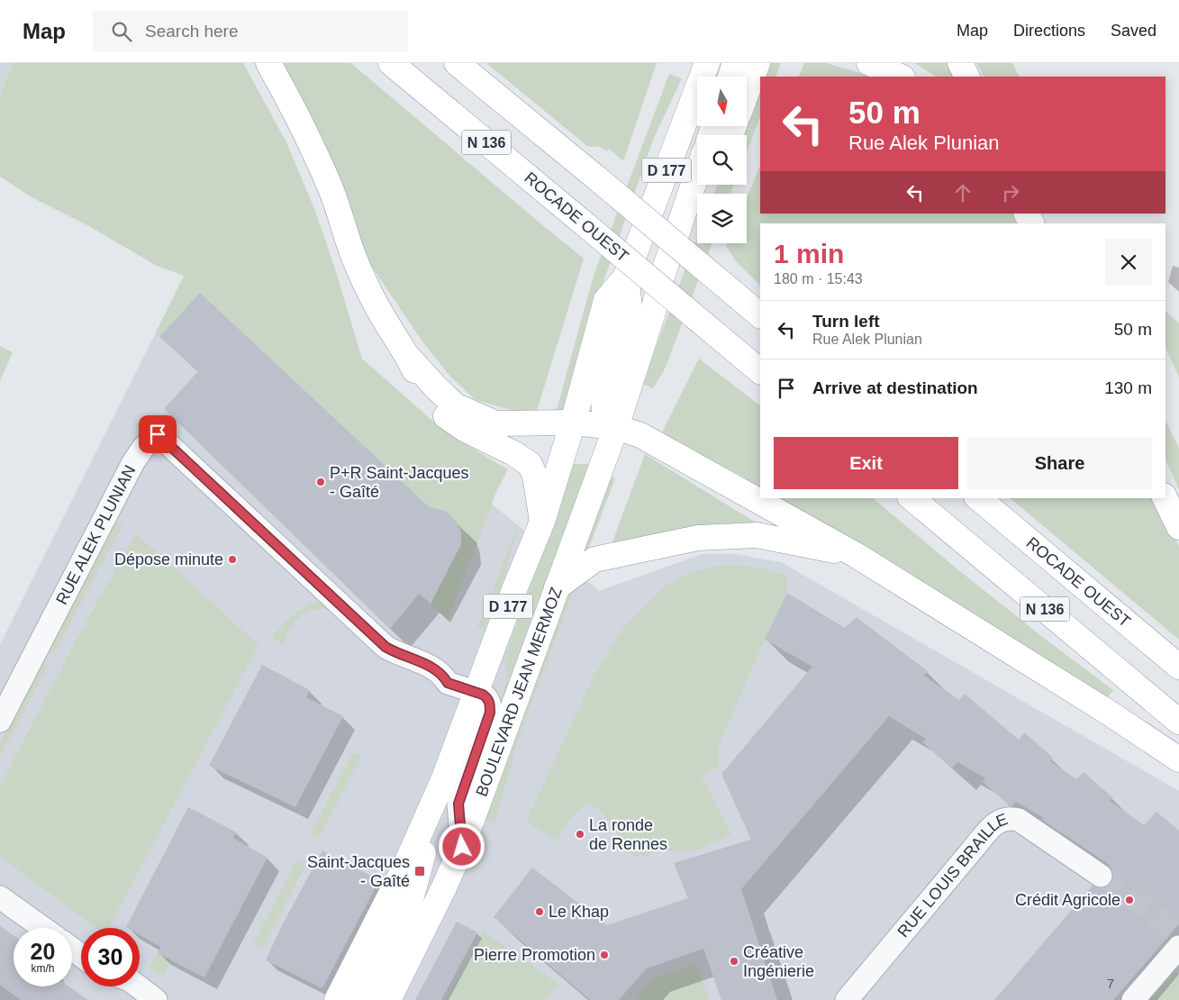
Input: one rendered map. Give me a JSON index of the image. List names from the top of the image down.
{
  "streets": {
    "main road": [
      "N 136",
      "D 177",
      "ROCADE OUEST",
      "BOULEVARD JEAN MERMOZ"
    ],
    "street": ["RUE ALEK PLUNIAN", "RUE LOUIS BRAILLE"]
  },
  "crossings": [
    ["D 177", "RUE ALEK PLUNIAN"],
    ["D 177", "BOULEVARD JEAN MERMOZ"]
  ],
  "places": {
    "other": [
      "P+R Saint-Jacques - Gaîté",
      "Dépose minute",
      "La ronde de Rennes",
      "Crédit Agricole",
      "Le Khap",
      "Pierre Promotion",
      "Créative Ingénierie"
    ],
    "transit": ["Saint-Jacques - Gaîté"]
  },
  "house_numbers": ["7"],
  "north": "bottom",
  "page": {
    "header": "Map",
    "search": "Search here",
    "nav": ["Map", "Directions", "Saved"],
    "turn": ["50 m", "Rue Alek Plunian"],
    "heading": ["1 min", "180 m · 15:43"],
    "list": [
      {
        "name": "Turn left",
        "note": "Rue Alek Plunian",
        "value": "50 m"
      },
      {
        "name": "Arrive at destination",
        "value": "130 m"
      }
    ],
    "buttons": ["Exit", "Share"],
    "speed": "20 km/h",
    "limit": "30"
  }
}
